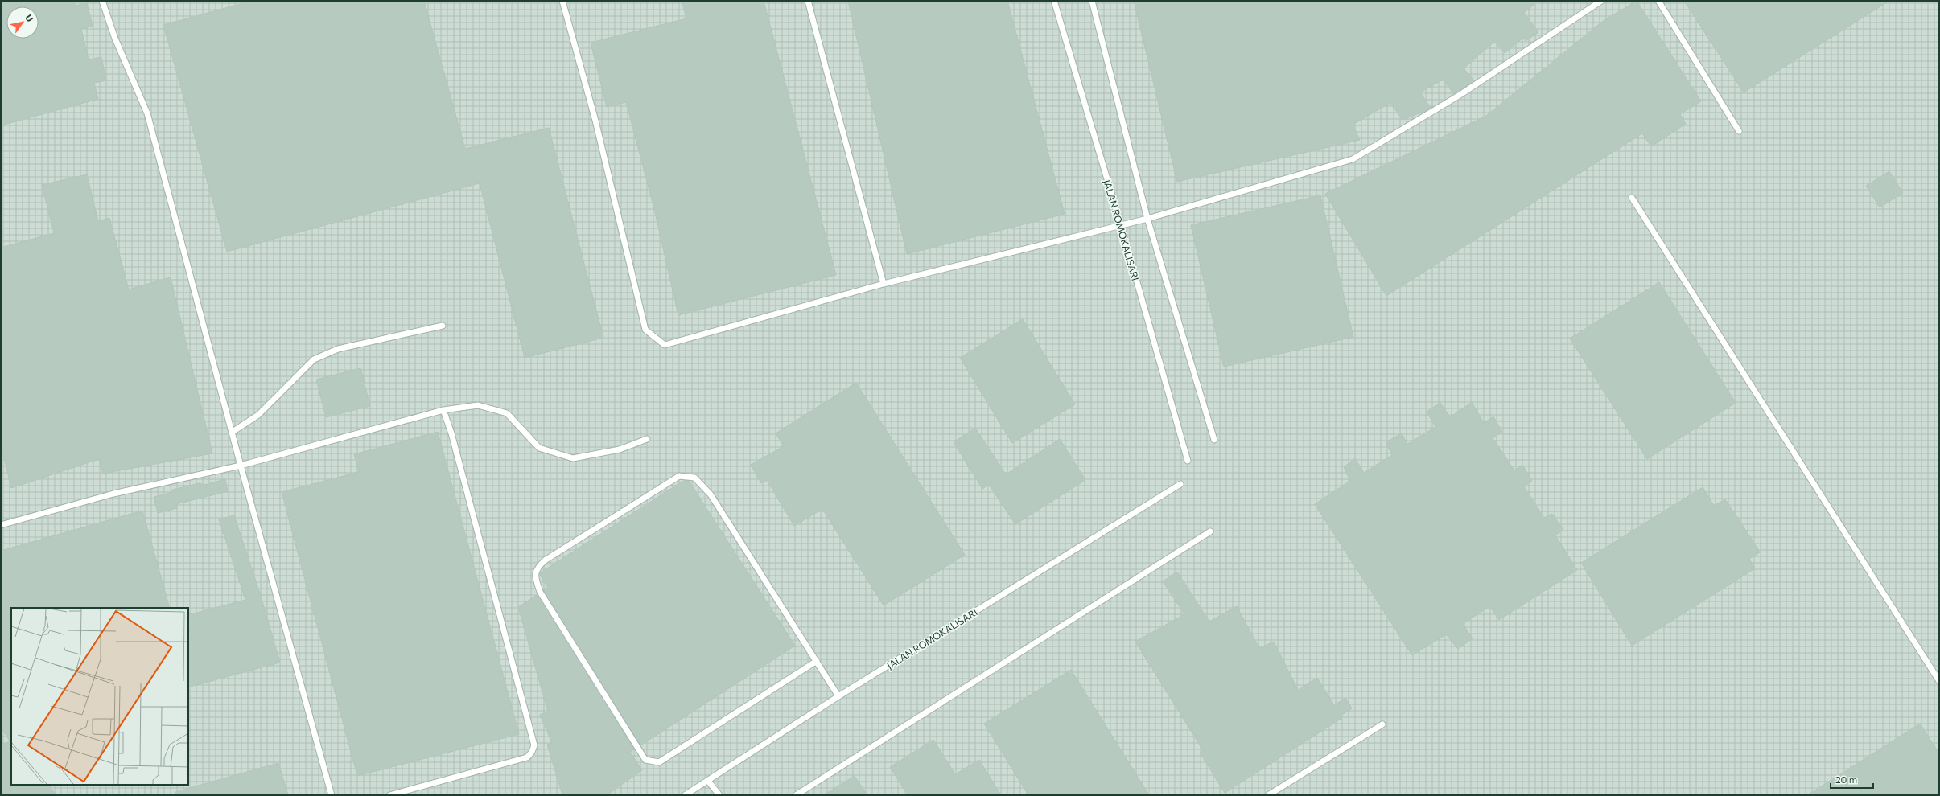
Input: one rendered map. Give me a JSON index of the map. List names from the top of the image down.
{
  "streets": {
    "lane": ["JALAN ROMOKALISARI"]
  },
  "scale_bar": "20 m",
  "north": "top right"
}
